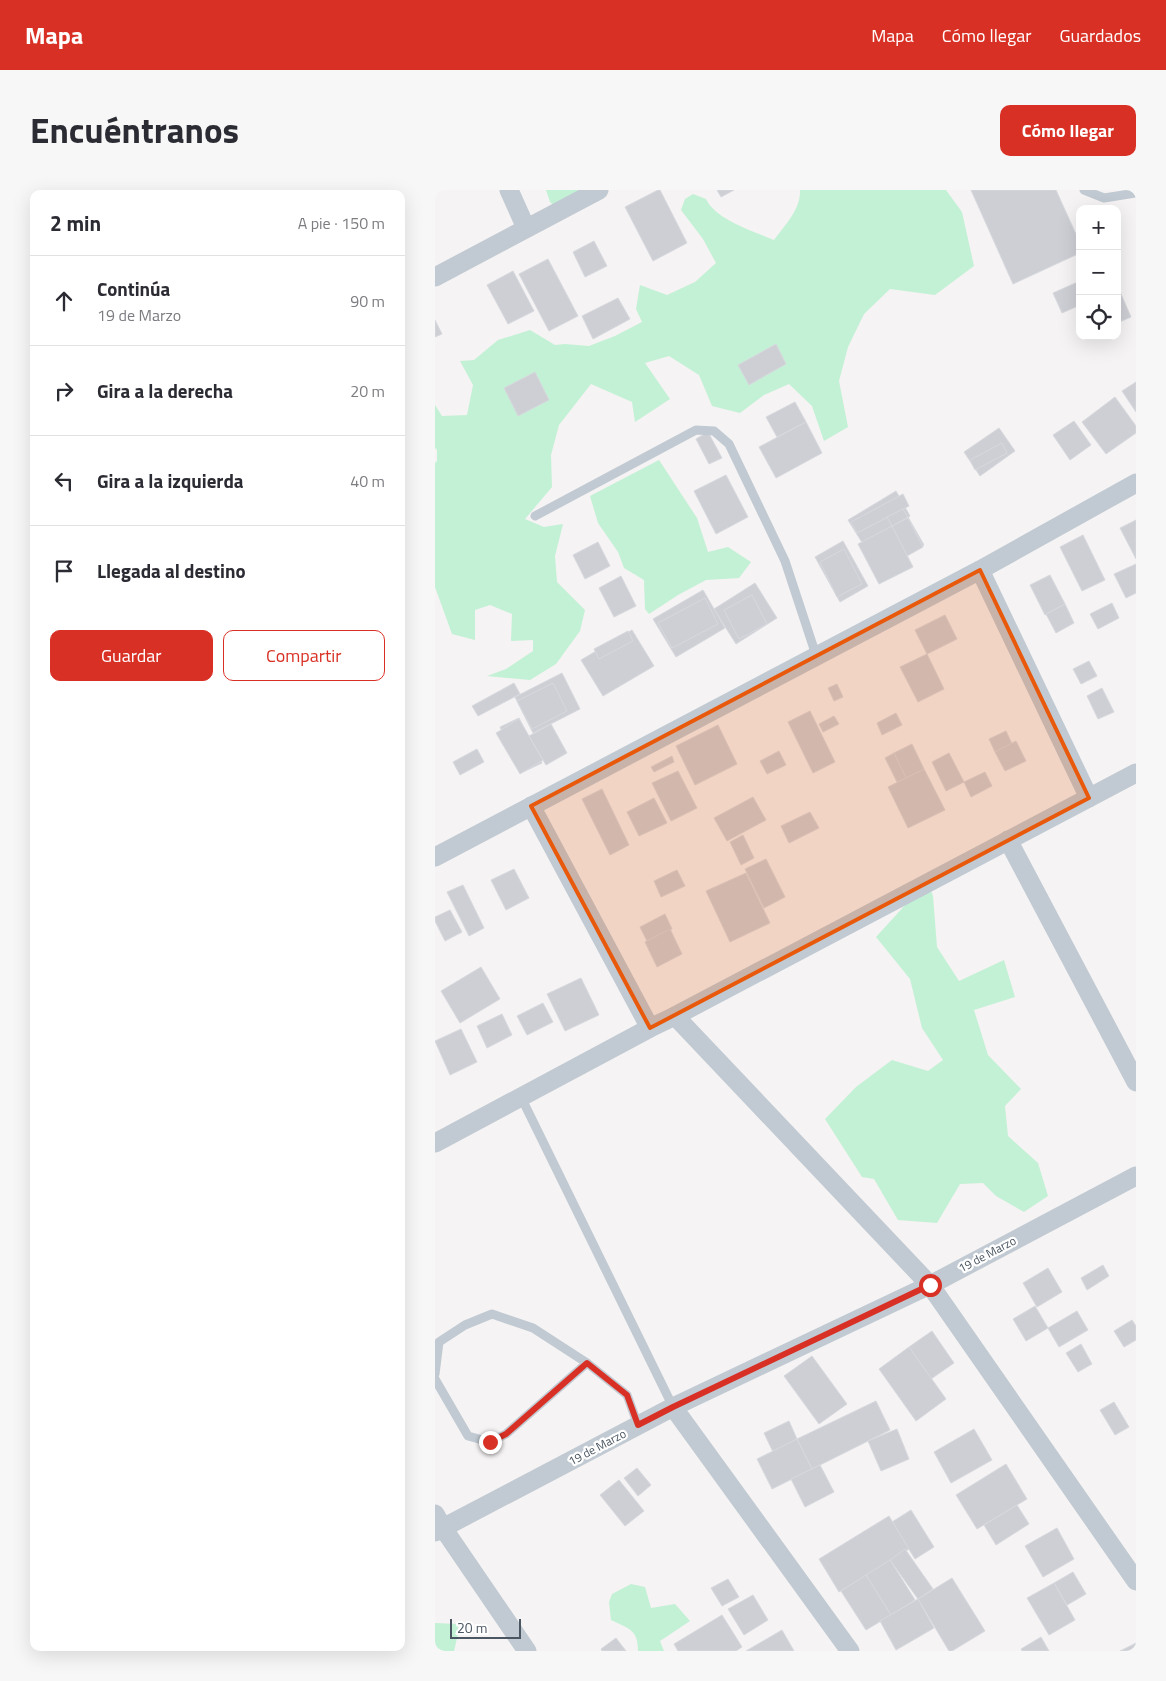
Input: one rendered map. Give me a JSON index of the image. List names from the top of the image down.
{
  "streets": {
    "street": ["19 de Marzo"]
  },
  "scale_bar": "20 m",
  "page": {
    "header": "Mapa",
    "nav": ["Mapa", "Cómo llegar", "Guardados"],
    "title": "Encuéntranos",
    "buttons": [
      "Cómo llegar",
      ["Guardar", "Compartir"]
    ],
    "heading": ["2 min", "A pie · 150 m"],
    "map_buttons": ["+", "−"],
    "list": [
      ["Continúa", "19 de Marzo", "90 m"],
      ["Gira a la derecha", "20 m"],
      ["Gira a la izquierda", "40 m"],
      "Llegada al destino"
    ],
    "scale": "20 m"
  }
}
